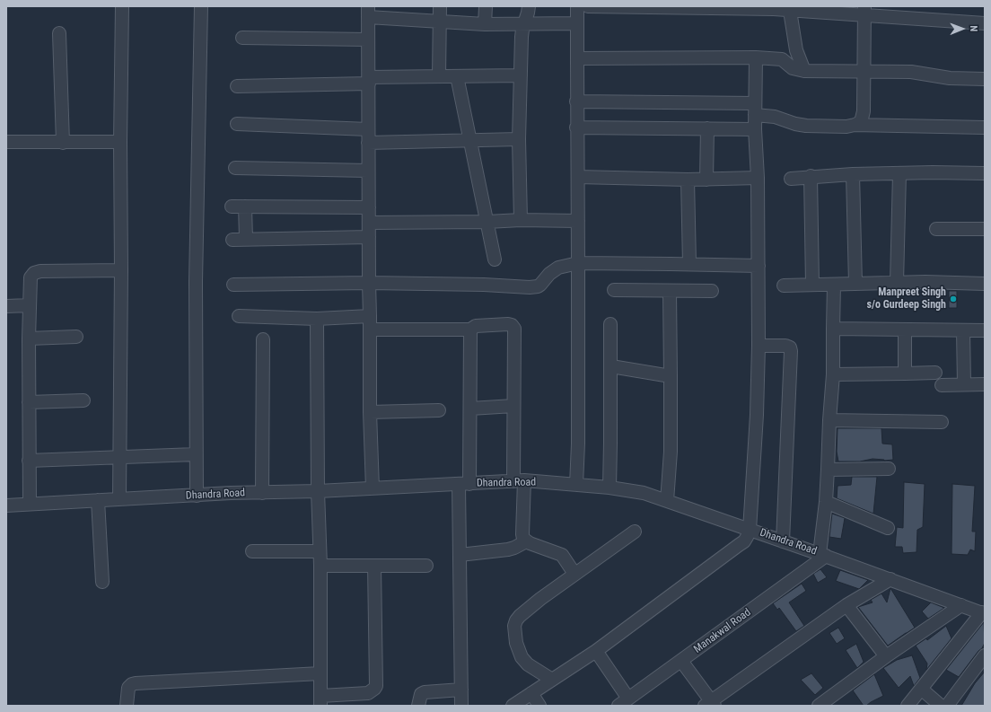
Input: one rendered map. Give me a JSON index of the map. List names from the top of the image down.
{
  "streets": {
    "street": ["Dhandra Road", "Manakwal Road"]
  },
  "crossings": [
    ["Dhandra Road", "Manakwal Road"]
  ],
  "places": ["Manpreet Singh s/o Gurdeep Singh"],
  "north": "right"
}
